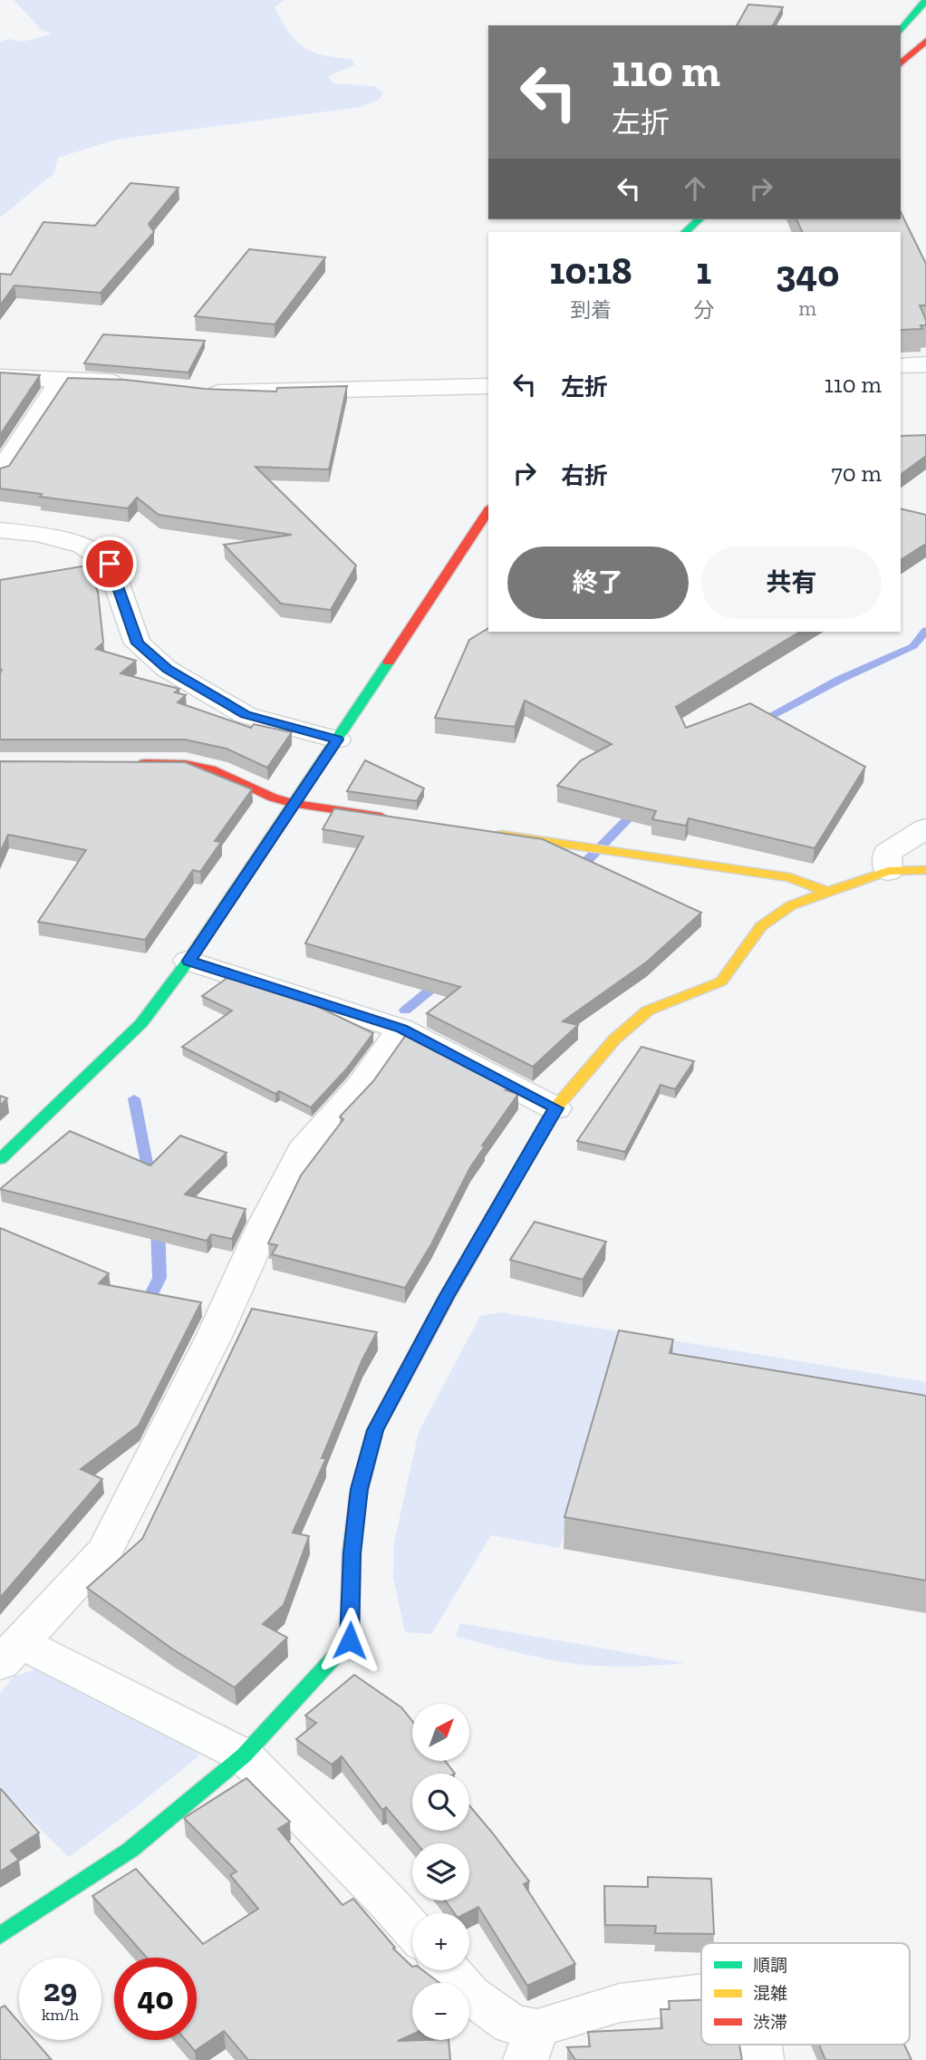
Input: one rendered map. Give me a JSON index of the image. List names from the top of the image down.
{
  "legend": ["順調", "混雑", "渋滞"],
  "north": "top right",
  "page": {
    "turn": ["110 m", "左折"],
    "eta": [
      "10:18",
      "到着",
      "1",
      "分",
      "340",
      "m"
    ],
    "list": [
      {
        "name": "左折",
        "value": "110 m"
      },
      {
        "name": "右折",
        "value": "70 m"
      }
    ],
    "buttons": ["終了", "共有"],
    "map_buttons": ["+", "−"],
    "speed": "29 km/h",
    "limit": "40"
  }
}
